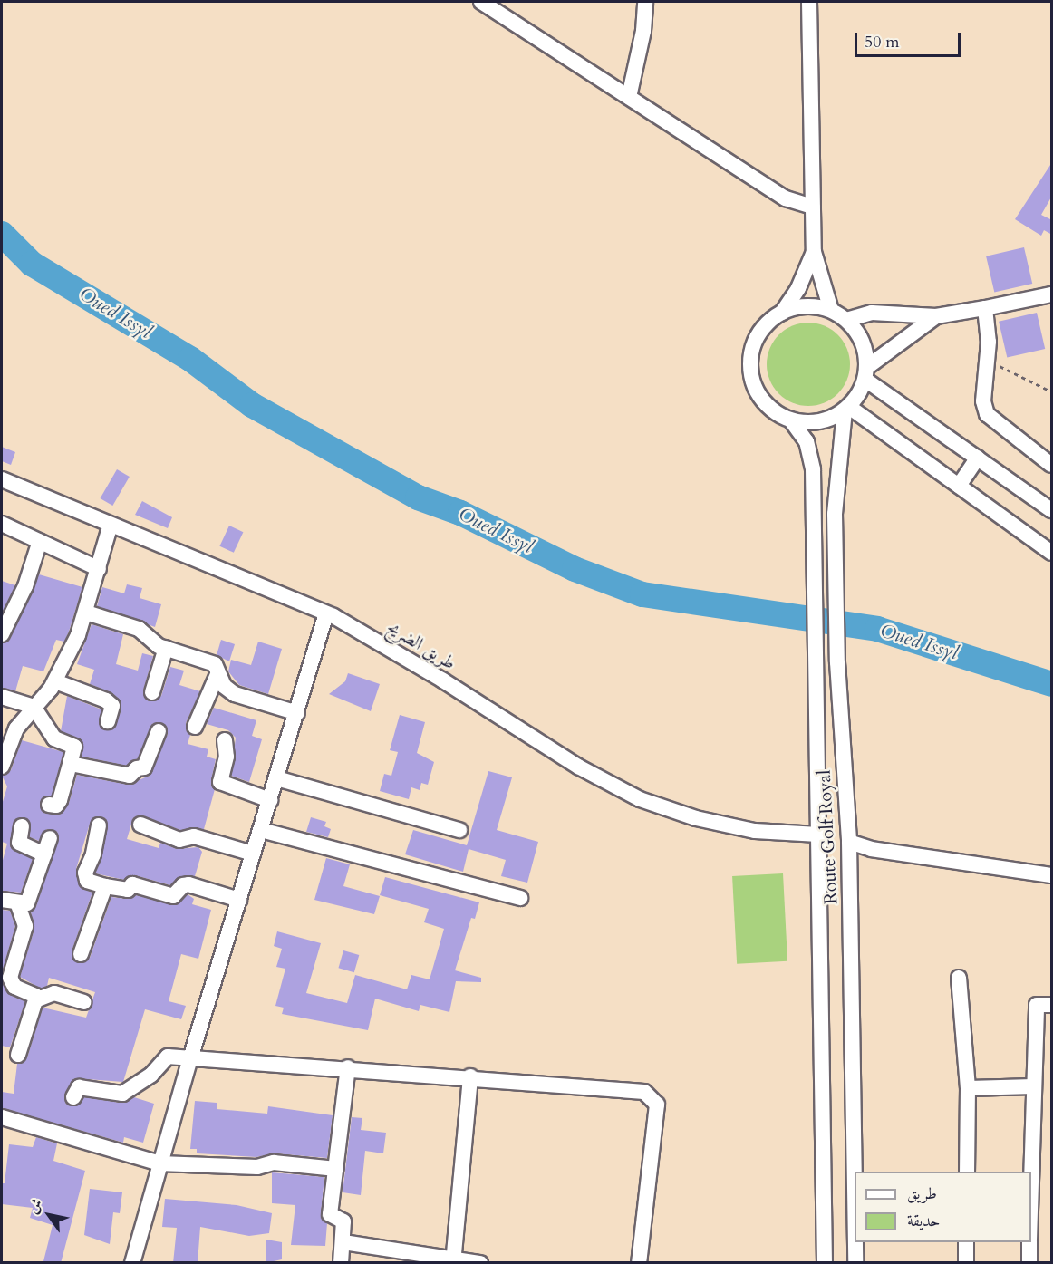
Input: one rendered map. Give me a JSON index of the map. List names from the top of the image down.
{
  "streets": {
    "street": ["طريق الضريح", "Route Golf Royal"]
  },
  "crossings": [
    ["طريق الضريح", "Route Golf Royal"]
  ],
  "water": ["Oued Issyl"],
  "legend": ["طريق", "حديقة"],
  "scale_bar": "50 m",
  "north": "top left"
}
